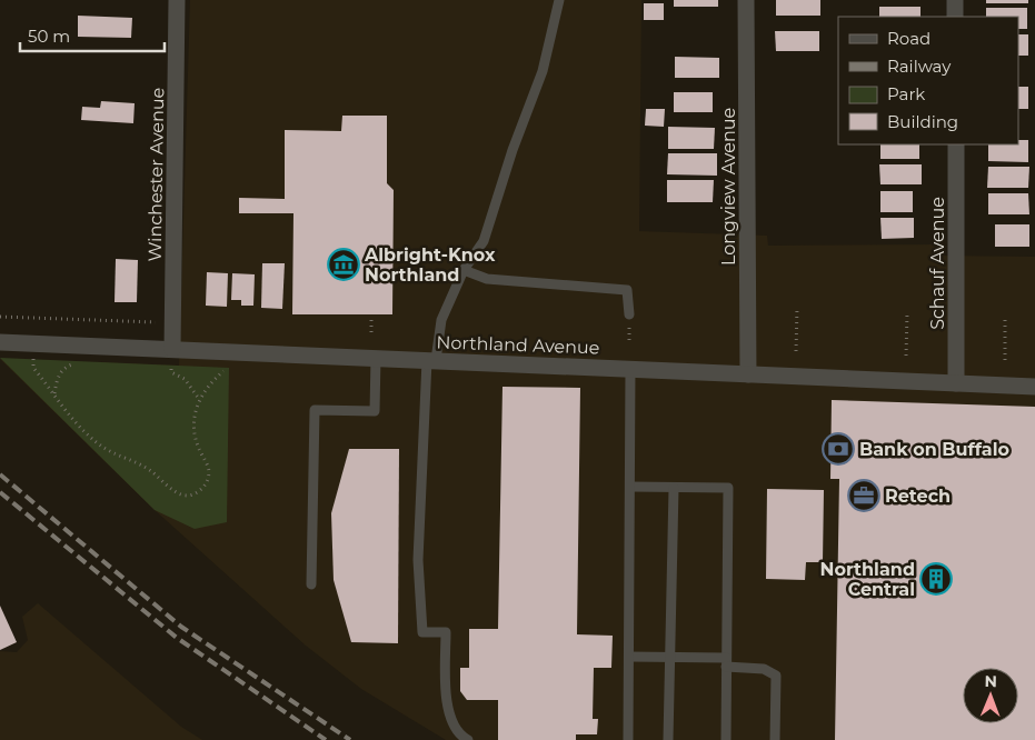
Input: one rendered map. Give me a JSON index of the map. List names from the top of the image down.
{
  "streets": {
    "street": [
      "Winchester Avenue",
      "Longview Avenue",
      "Schauf Avenue",
      "Northland Avenue"
    ]
  },
  "crossings": [
    ["Winchester Avenue", "Northland Avenue"],
    ["Longview Avenue", "Northland Avenue"],
    ["Schauf Avenue", "Northland Avenue"]
  ],
  "places": {
    "museum": ["Albright-Knox Northland"],
    "bank": ["Bank on Buffalo"],
    "office": ["Retech"],
    "building": ["Northland Central"]
  },
  "legend": [
    "Road",
    "Railway",
    "Park",
    "Building"
  ],
  "scale_bar": "50 m",
  "north": "top"
}
